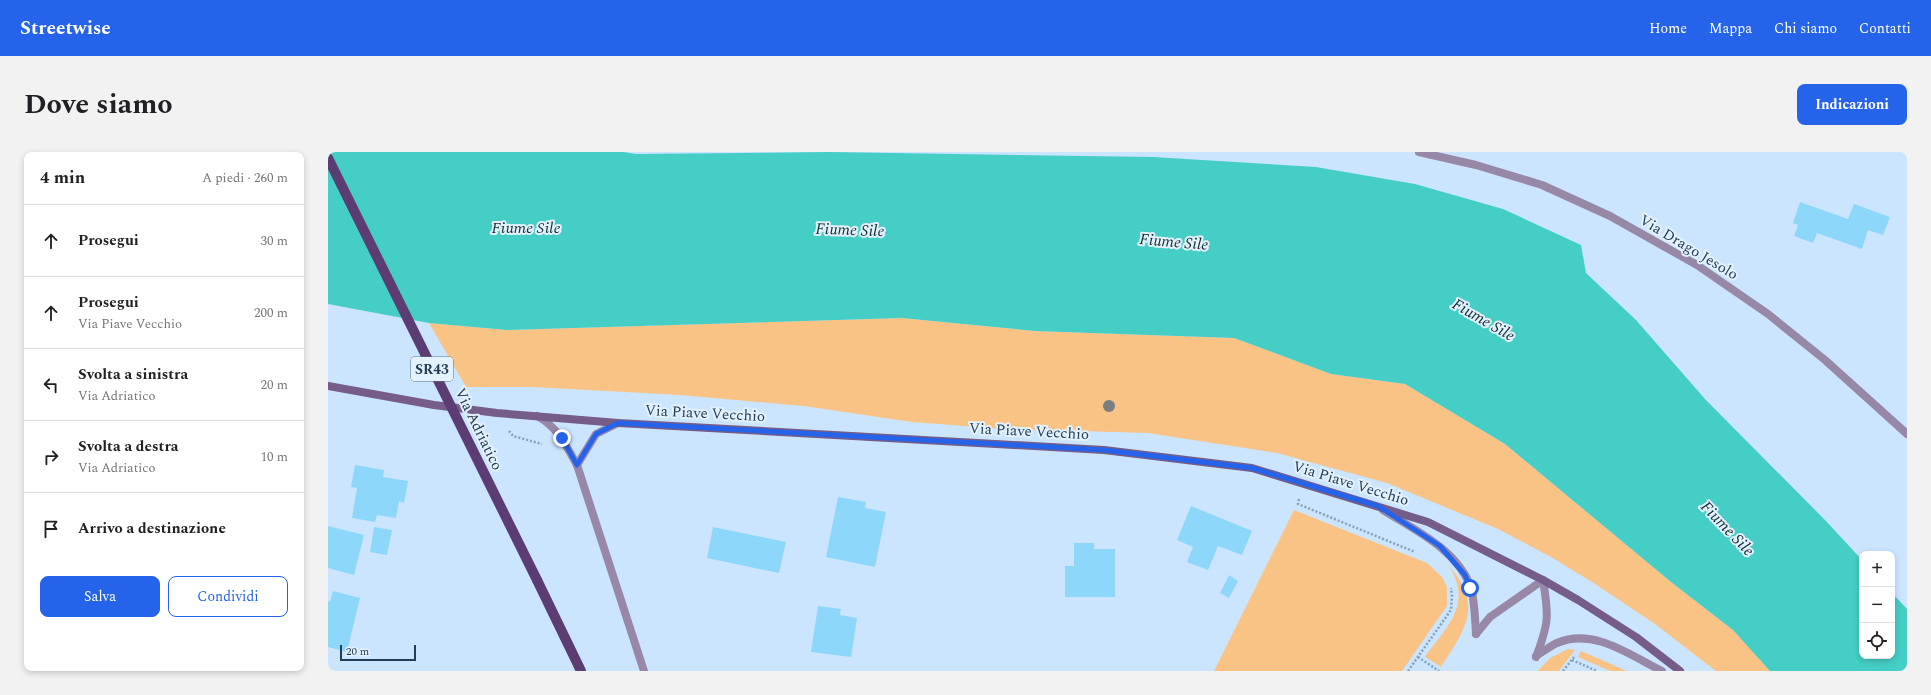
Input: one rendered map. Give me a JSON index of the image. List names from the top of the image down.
{
  "streets": {
    "main road": ["SR43", "Via Adriatico"],
    "street": ["Via Drago Jesolo", "Via Piave Vecchio"]
  },
  "water": ["Fiume Sile"],
  "scale_bar": "20 m",
  "page": {
    "header": "Streetwise",
    "nav": [
      "Home",
      "Mappa",
      "Chi siamo",
      "Contatti"
    ],
    "title": "Dove siamo",
    "buttons": [
      "Indicazioni",
      ["Salva", "Condividi"]
    ],
    "heading": ["4 min", "A piedi · 260 m"],
    "list": [
      ["Prosegui", "30 m"],
      ["Prosegui", "Via Piave Vecchio", "200 m"],
      ["Svolta a sinistra", "Via Adriatico", "20 m"],
      ["Svolta a destra", "Via Adriatico", "10 m"],
      "Arrivo a destinazione"
    ],
    "map_buttons": ["+", "−"],
    "scale": "20 m"
  }
}
